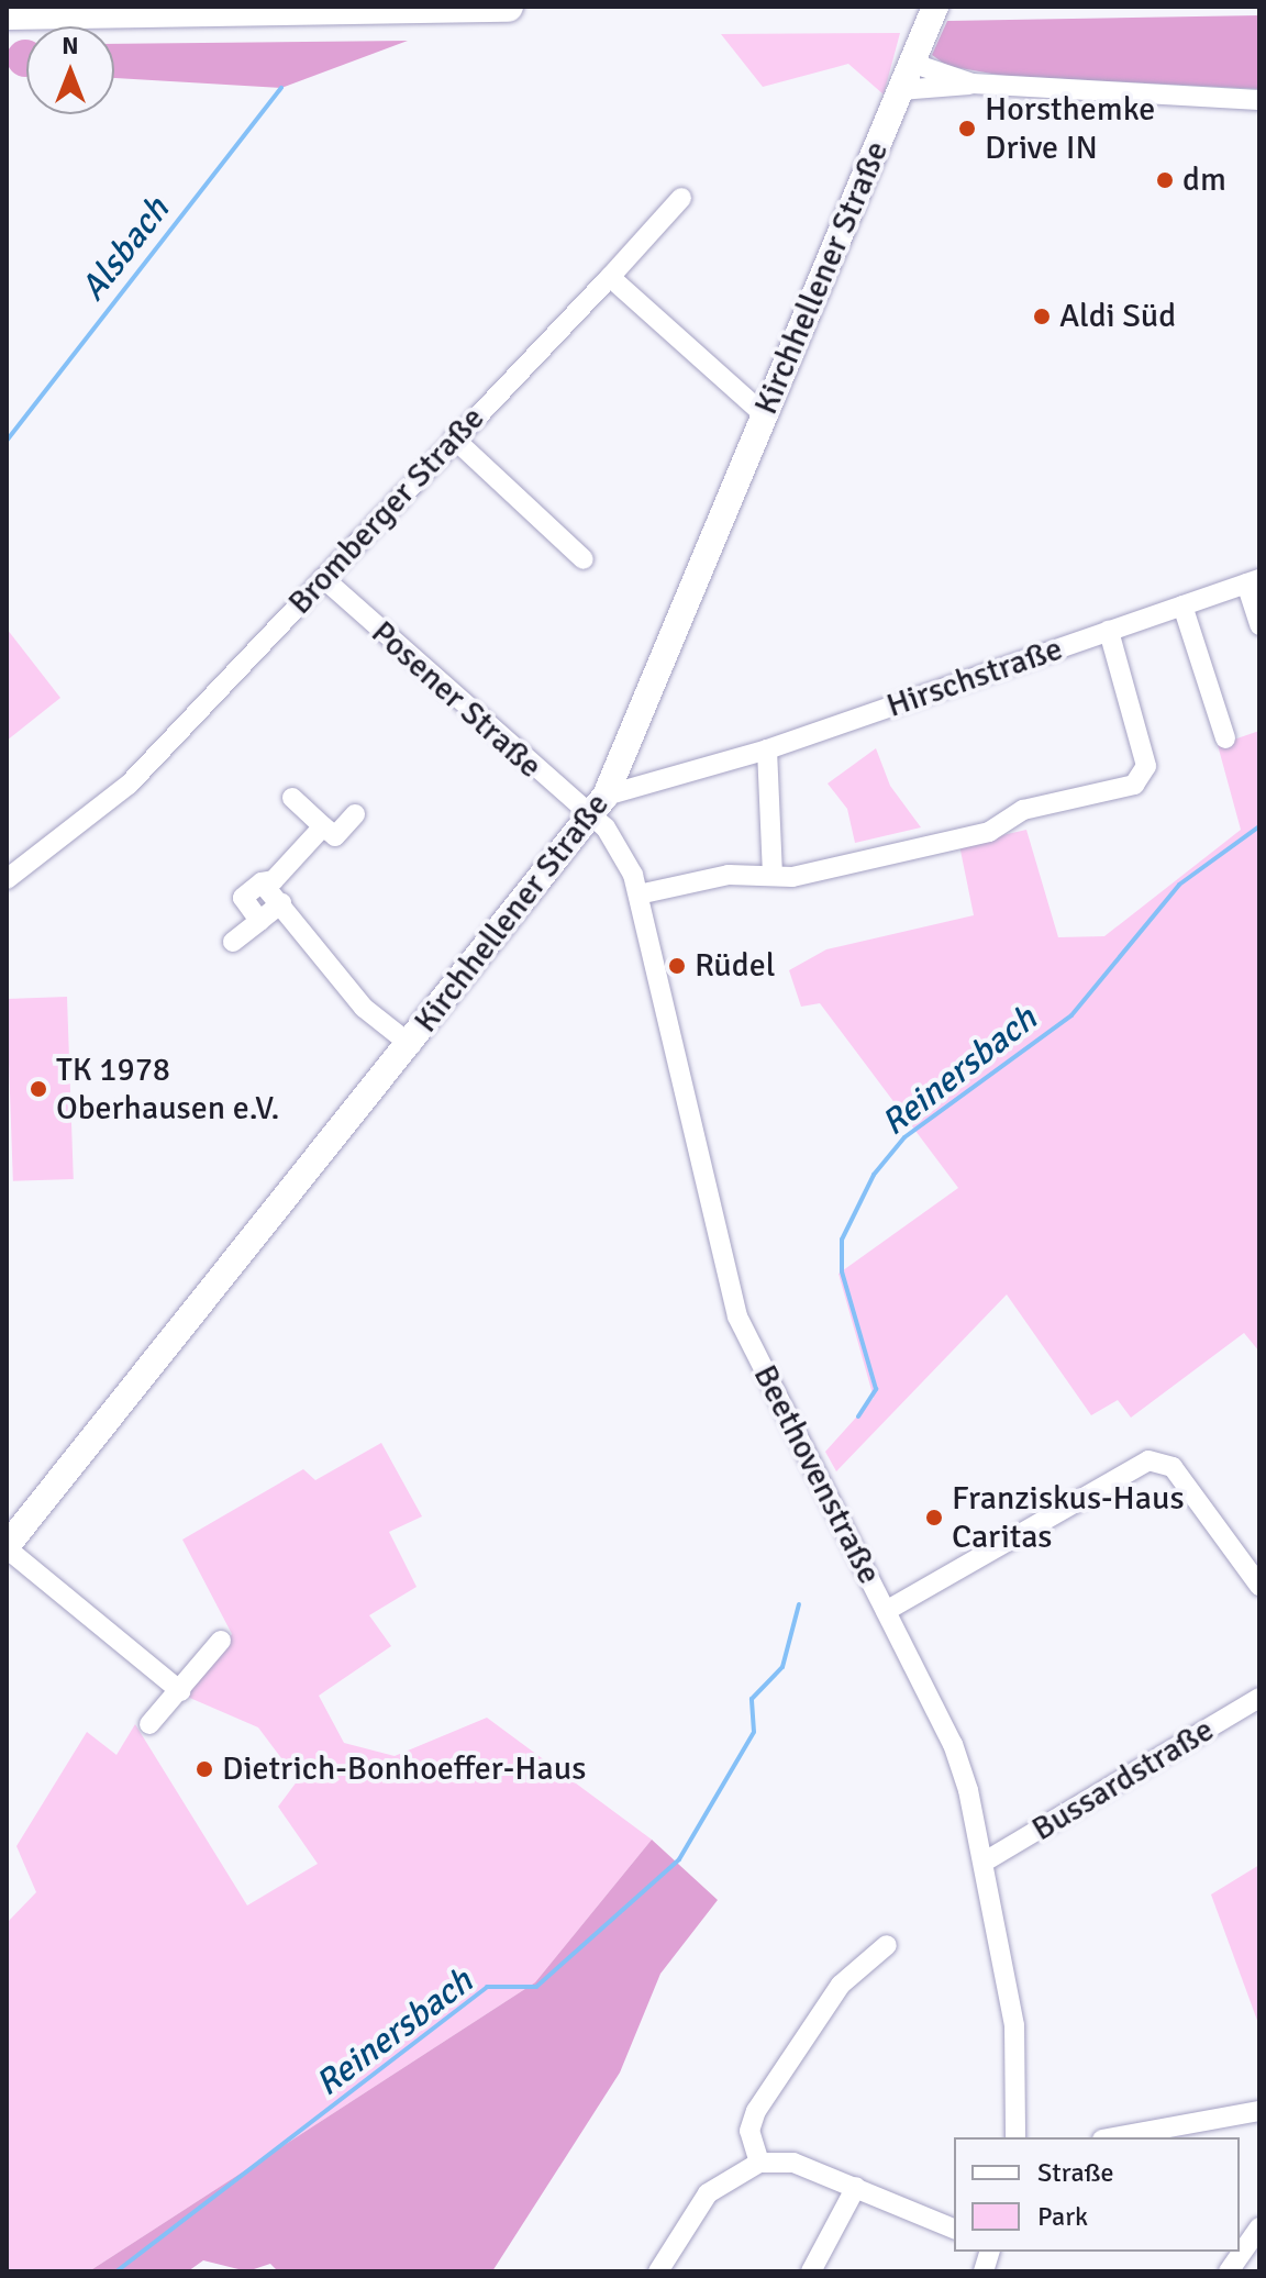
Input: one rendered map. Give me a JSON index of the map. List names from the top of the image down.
{
  "streets": {
    "main road": ["Kirchhellener Straße"],
    "street": [
      "Bromberger Straße",
      "Hirschstraße",
      "Posener Straße",
      "Beethovenstraße",
      "Bussardstraße"
    ]
  },
  "crossings": [
    ["Kirchhellener Straße", "Hirschstraße"],
    ["Kirchhellener Straße", "Posener Straße"],
    ["Kirchhellener Straße", "Beethovenstraße"],
    ["Bromberger Straße", "Posener Straße"],
    ["Posener Straße", "Beethovenstraße"],
    ["Beethovenstraße", "Bussardstraße"]
  ],
  "water": ["Alsbach", "Reinersbach"],
  "places": [
    "Horsthemke Drive IN",
    "dm",
    "Aldi Süd",
    "Rüdel",
    "TK 1978 Oberhausen e.V.",
    "Franziskus-Haus Caritas",
    "Dietrich-Bonhoeffer-Haus"
  ],
  "legend": ["Straße", "Park"],
  "north": "top"
}
